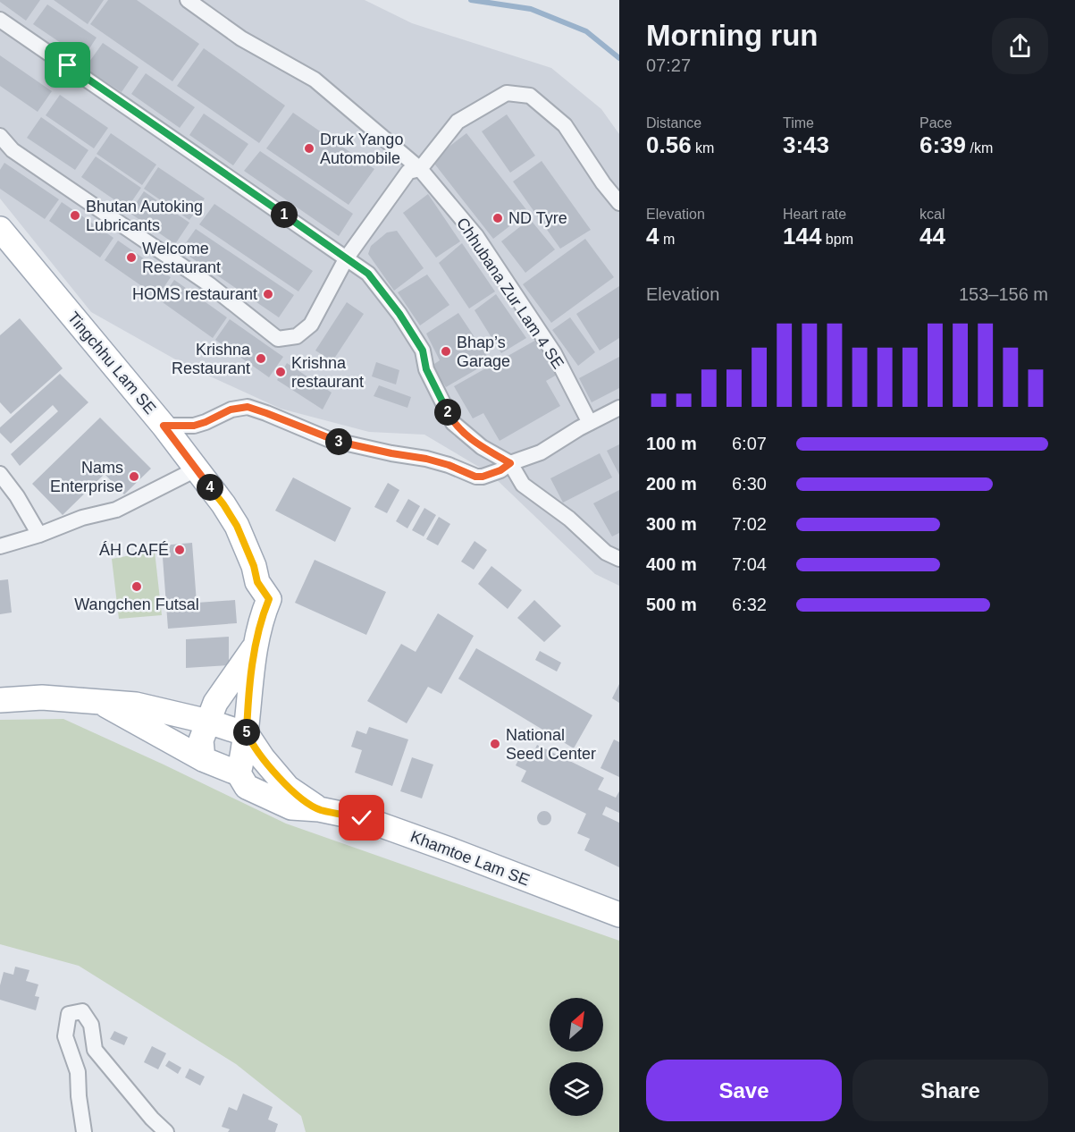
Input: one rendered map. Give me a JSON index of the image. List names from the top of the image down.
{
  "streets": {
    "main road": ["Tingchhu Lam SE", "Khamtoe Lam SE"],
    "street": ["Chhubana Zur Lam 4 SE"]
  },
  "places": [
    "Druk Yango Automobile",
    "Bhutan Autoking Lubricants",
    "ND Tyre",
    "Welcome Restaurant",
    "HOMS restaurant",
    "Bhap’s Garage",
    "Krishna Restaurant",
    "Krishna restaurant",
    "Nams Enterprise",
    "ÁH CAFÉ",
    "Wangchen Futsal",
    "National Seed Center"
  ],
  "north": "top right",
  "page": {
    "heading": ["Morning run", "07:27"],
    "stats": [
      ["Distance", "0.56 km"],
      ["Time", "3:43"],
      ["Pace", "6:39 /km"],
      ["Elevation", "4 m"],
      ["Heart rate", "144 bpm"],
      ["kcal", "44"]
    ],
    "pins": [
      "1",
      "2",
      "3",
      "4",
      "5"
    ],
    "chart": ["Elevation", "153–156 m"],
    "list": [
      {
        "name": "100 m",
        "note": "6:07"
      },
      {
        "name": "200 m",
        "note": "6:30"
      },
      {
        "name": "300 m",
        "note": "7:02"
      },
      {
        "name": "400 m",
        "note": "7:04"
      },
      {
        "name": "500 m",
        "note": "6:32"
      }
    ],
    "buttons": ["Save", "Share"]
  }
}
